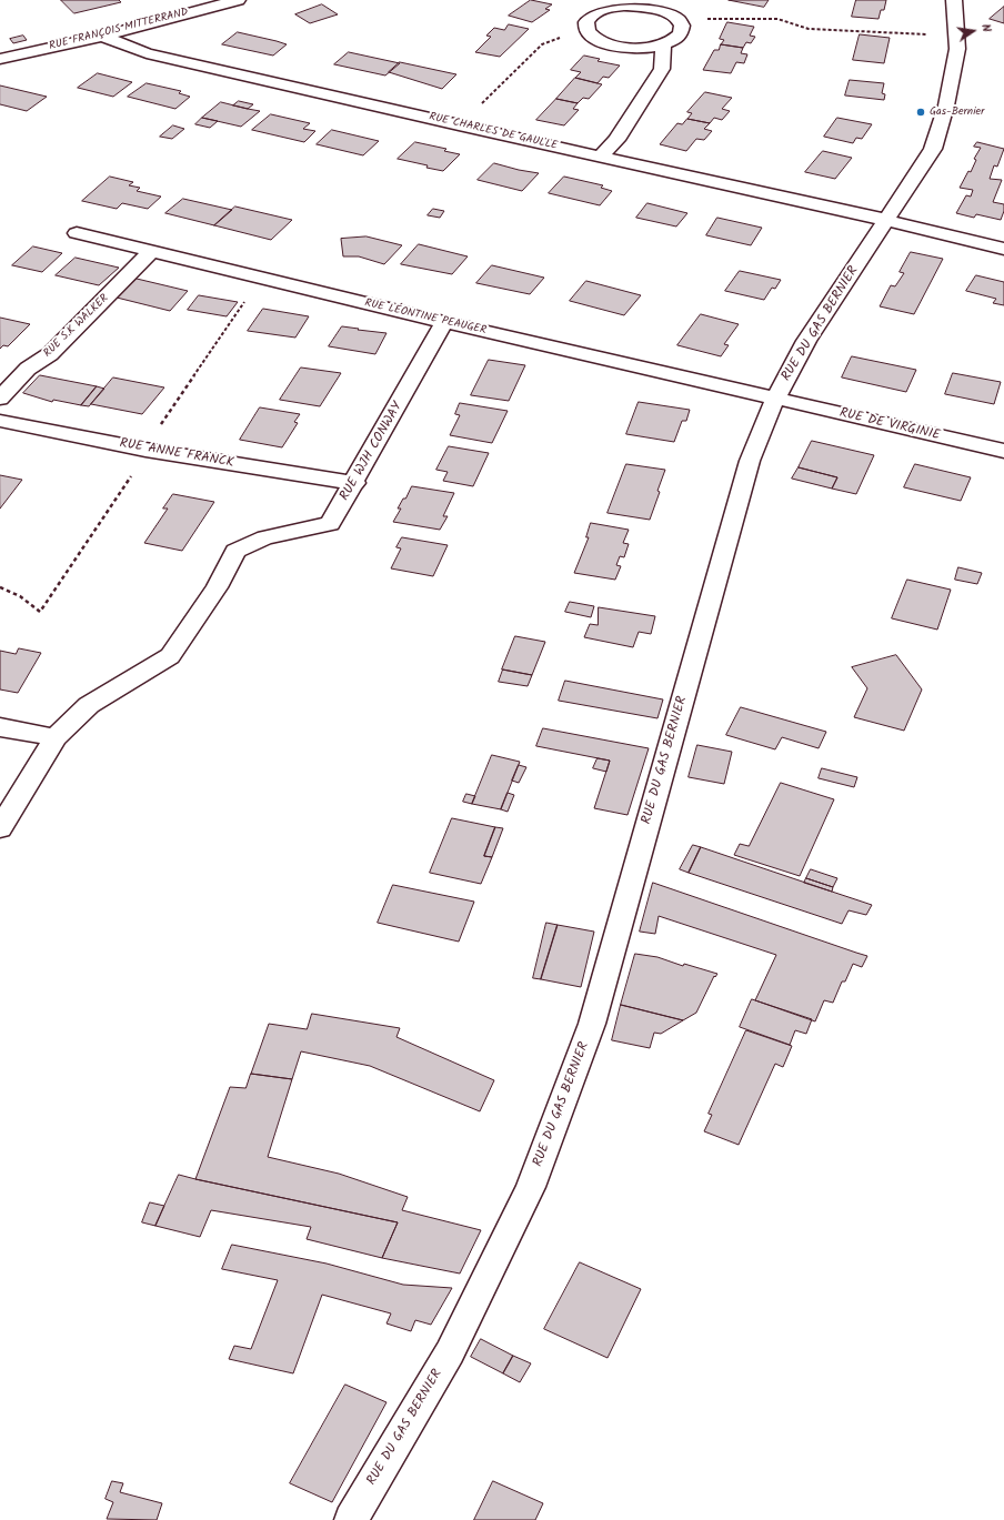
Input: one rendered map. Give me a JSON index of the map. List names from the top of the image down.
{
  "streets": {
    "street": [
      "RUE FRANÇOIS MITTERRAND",
      "RUE CHARLES DE GAULLE",
      "RUE LÉONTINE PEAUGER",
      "RUE DU GAS BERNIER",
      "RUE S.K WALKER",
      "RUE DE VIRGINIE",
      "RUE WJH CONWAY",
      "RUE ANNE FRANCK"
    ]
  },
  "crossings": [
    ["RUE FRANÇOIS MITTERRAND", "RUE CHARLES DE GAULLE"],
    ["RUE CHARLES DE GAULLE", "RUE DU GAS BERNIER"],
    ["RUE LÉONTINE PEAUGER", "RUE DU GAS BERNIER"],
    ["RUE LÉONTINE PEAUGER", "RUE S.K WALKER"],
    ["RUE LÉONTINE PEAUGER", "RUE DE VIRGINIE"],
    ["RUE LÉONTINE PEAUGER", "RUE WJH CONWAY"],
    ["RUE DU GAS BERNIER", "RUE DE VIRGINIE"],
    ["RUE WJH CONWAY", "RUE ANNE FRANCK"]
  ],
  "places": ["Gas-Bernier"],
  "north": "right"
}
